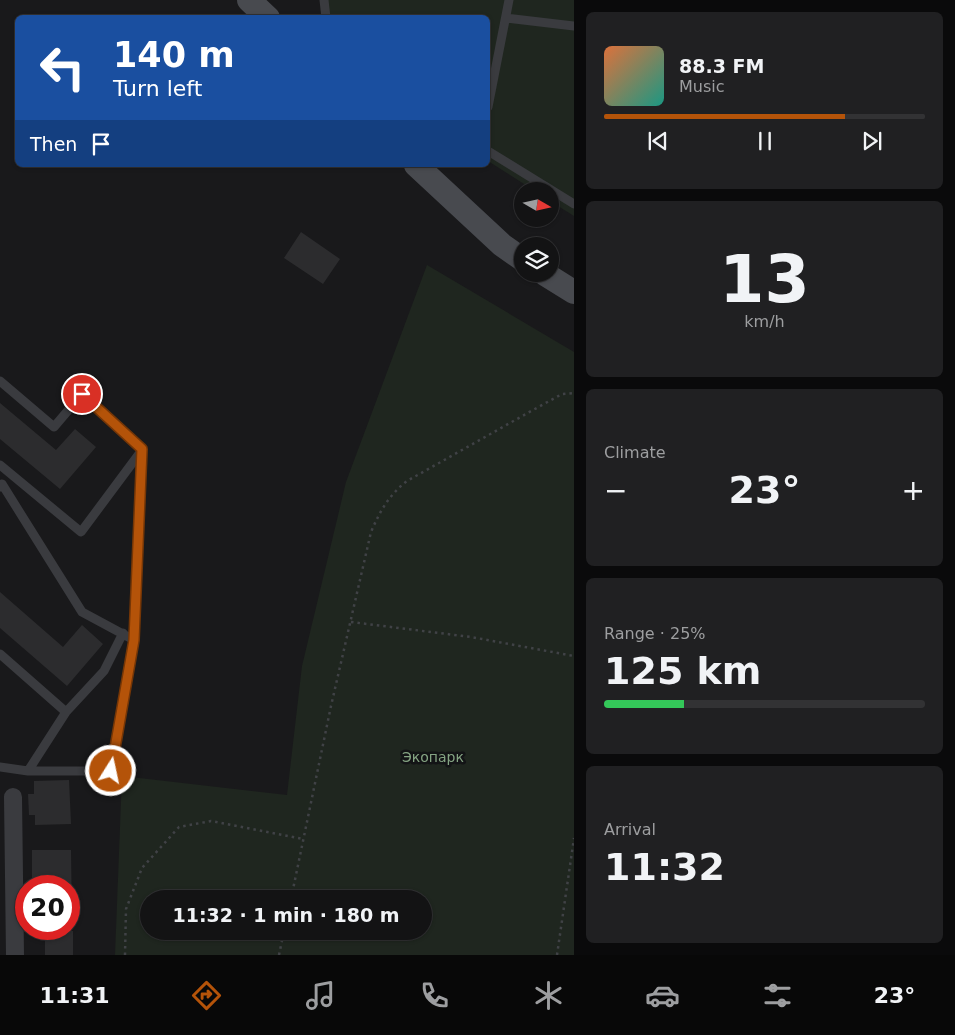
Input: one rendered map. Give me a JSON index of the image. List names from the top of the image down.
{
  "parks": ["Экопарк"],
  "north": "right",
  "page": {
    "turn": ["140 m", "Turn left"],
    "song": ["88.3 FM", "Music"],
    "then": "Then",
    "tile": [
      ["13", "km/h"],
      "Climate",
      ["Range · 25%", "125 km"],
      ["Arrival", "11:32"]
    ],
    "heat": ["−", "23°", "+"],
    "limit": "20",
    "trip": "11:32 · 1 min · 180 m",
    "tabs": ["11:31", "23°"]
  }
}
